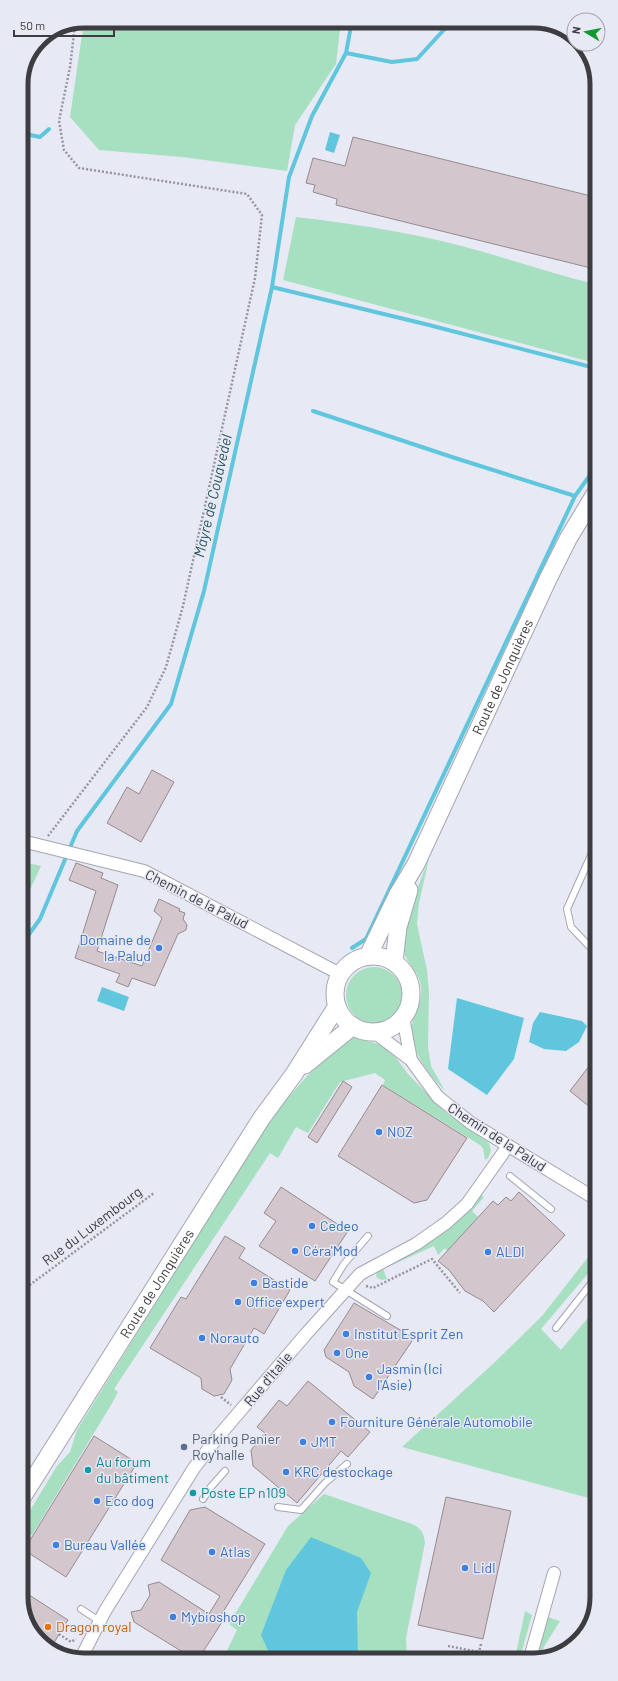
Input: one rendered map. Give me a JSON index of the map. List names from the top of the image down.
{
  "streets": {
    "main road": ["Route de Jonquières"],
    "street": ["Chemin de la Palud", "Rue d'Italie"],
    "path": ["Rue du Luxembourg"]
  },
  "crossings": [
    ["Route de Jonquières", "Chemin de la Palud"],
    ["Chemin de la Palud", "Rue d'Italie"]
  ],
  "water": ["Mayre de Couavedel"],
  "places": [
    "Domaine de la Palud",
    "NOZ",
    "Cedeo",
    "Céra'Mod",
    "ALDI",
    "Bastide",
    "Office expert",
    "Institut Esprit Zen",
    "Norauto",
    "One",
    "Jasmin (Ici l'Asie)",
    "Fourniture Générale Automobile",
    "JMT",
    "Parking Panier Roy'halle",
    "Au forum du bâtiment",
    "KRC destockage",
    "Poste EP n109",
    "Eco dog",
    "Bureau Vallée",
    "Atlas",
    "Lidl",
    "Mybioshop",
    "Dragon royal"
  ],
  "scale_bar": "50 m",
  "north": "left"
}
